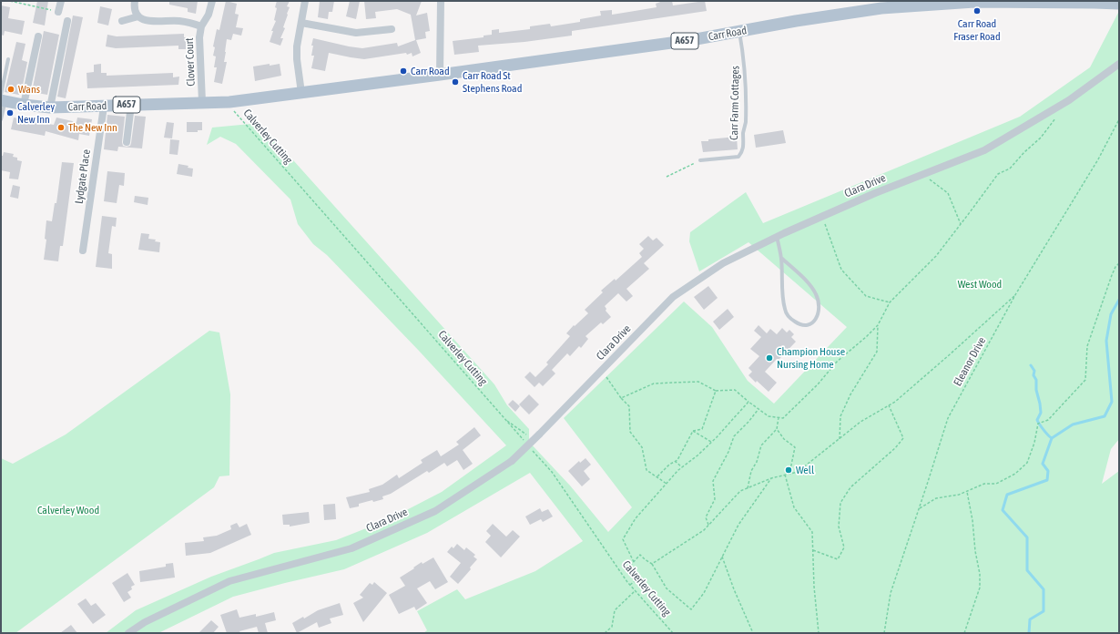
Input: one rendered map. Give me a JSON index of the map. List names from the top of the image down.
{
  "streets": {
    "main road": ["Carr Road", "A657"],
    "street": ["Clover Court", "Lydgate Place", "Clara Drive"],
    "lane": ["Carr Farm Cottages"],
    "path": ["Calverley Cutting", "Eleanor Drive"]
  },
  "crossings": [
    ["Carr Road", "Clover Court"],
    ["Carr Road", "Carr Farm Cottages"],
    ["Carr Road", "Calverley Cutting"],
    ["Carr Road", "Lydgate Place"]
  ],
  "parks": ["West Wood", "Calverley Wood"],
  "places": [
    "Carr Road Fraser Road",
    "Carr Road",
    "Carr Road St Stephens Road",
    "Wans",
    "Calverley New Inn",
    "The New Inn",
    "Champion House Nursing Home",
    "Well"
  ]
}
